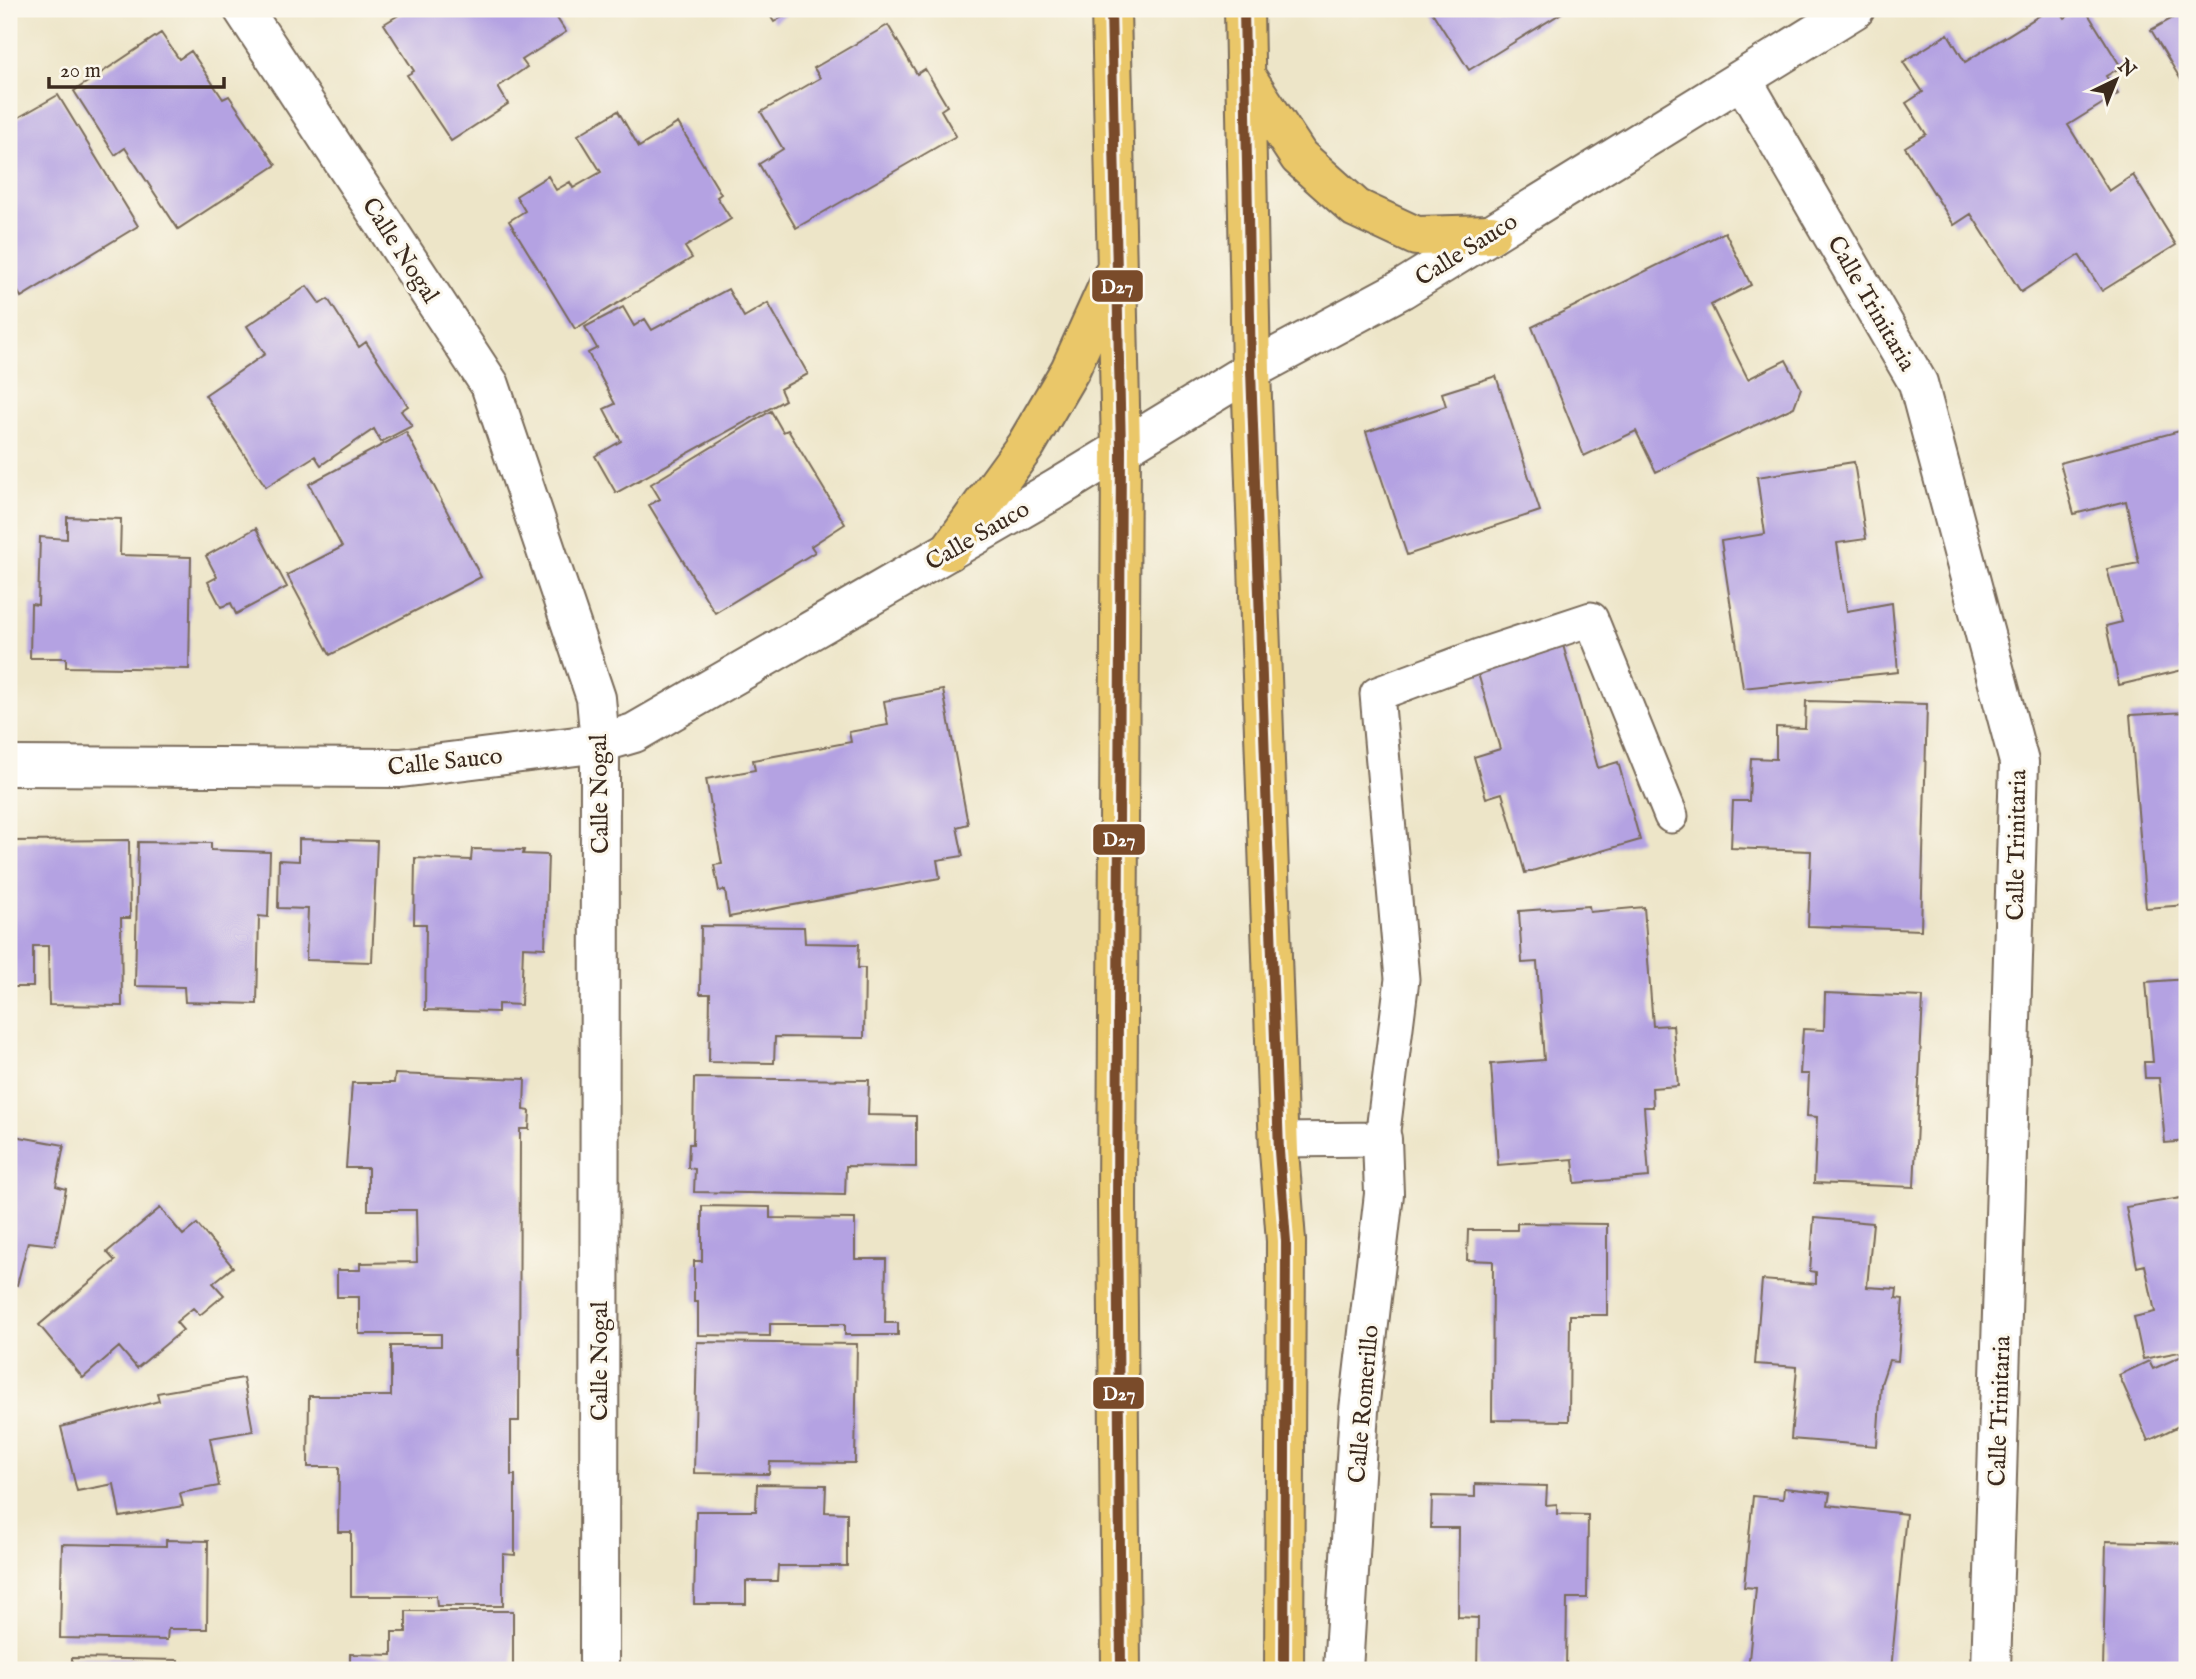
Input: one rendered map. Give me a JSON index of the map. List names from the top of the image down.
{
  "streets": {
    "street": [
      "Calle Sauco",
      "Calle Nogal",
      "Calle Trinitaria",
      "Calle Romerillo"
    ]
  },
  "crossings": [
    ["Calle Sauco", "Calle Nogal"],
    ["Calle Sauco", "Calle Trinitaria"]
  ],
  "lines": ["transit line D27"],
  "scale_bar": "20 m",
  "north": "top right"
}
